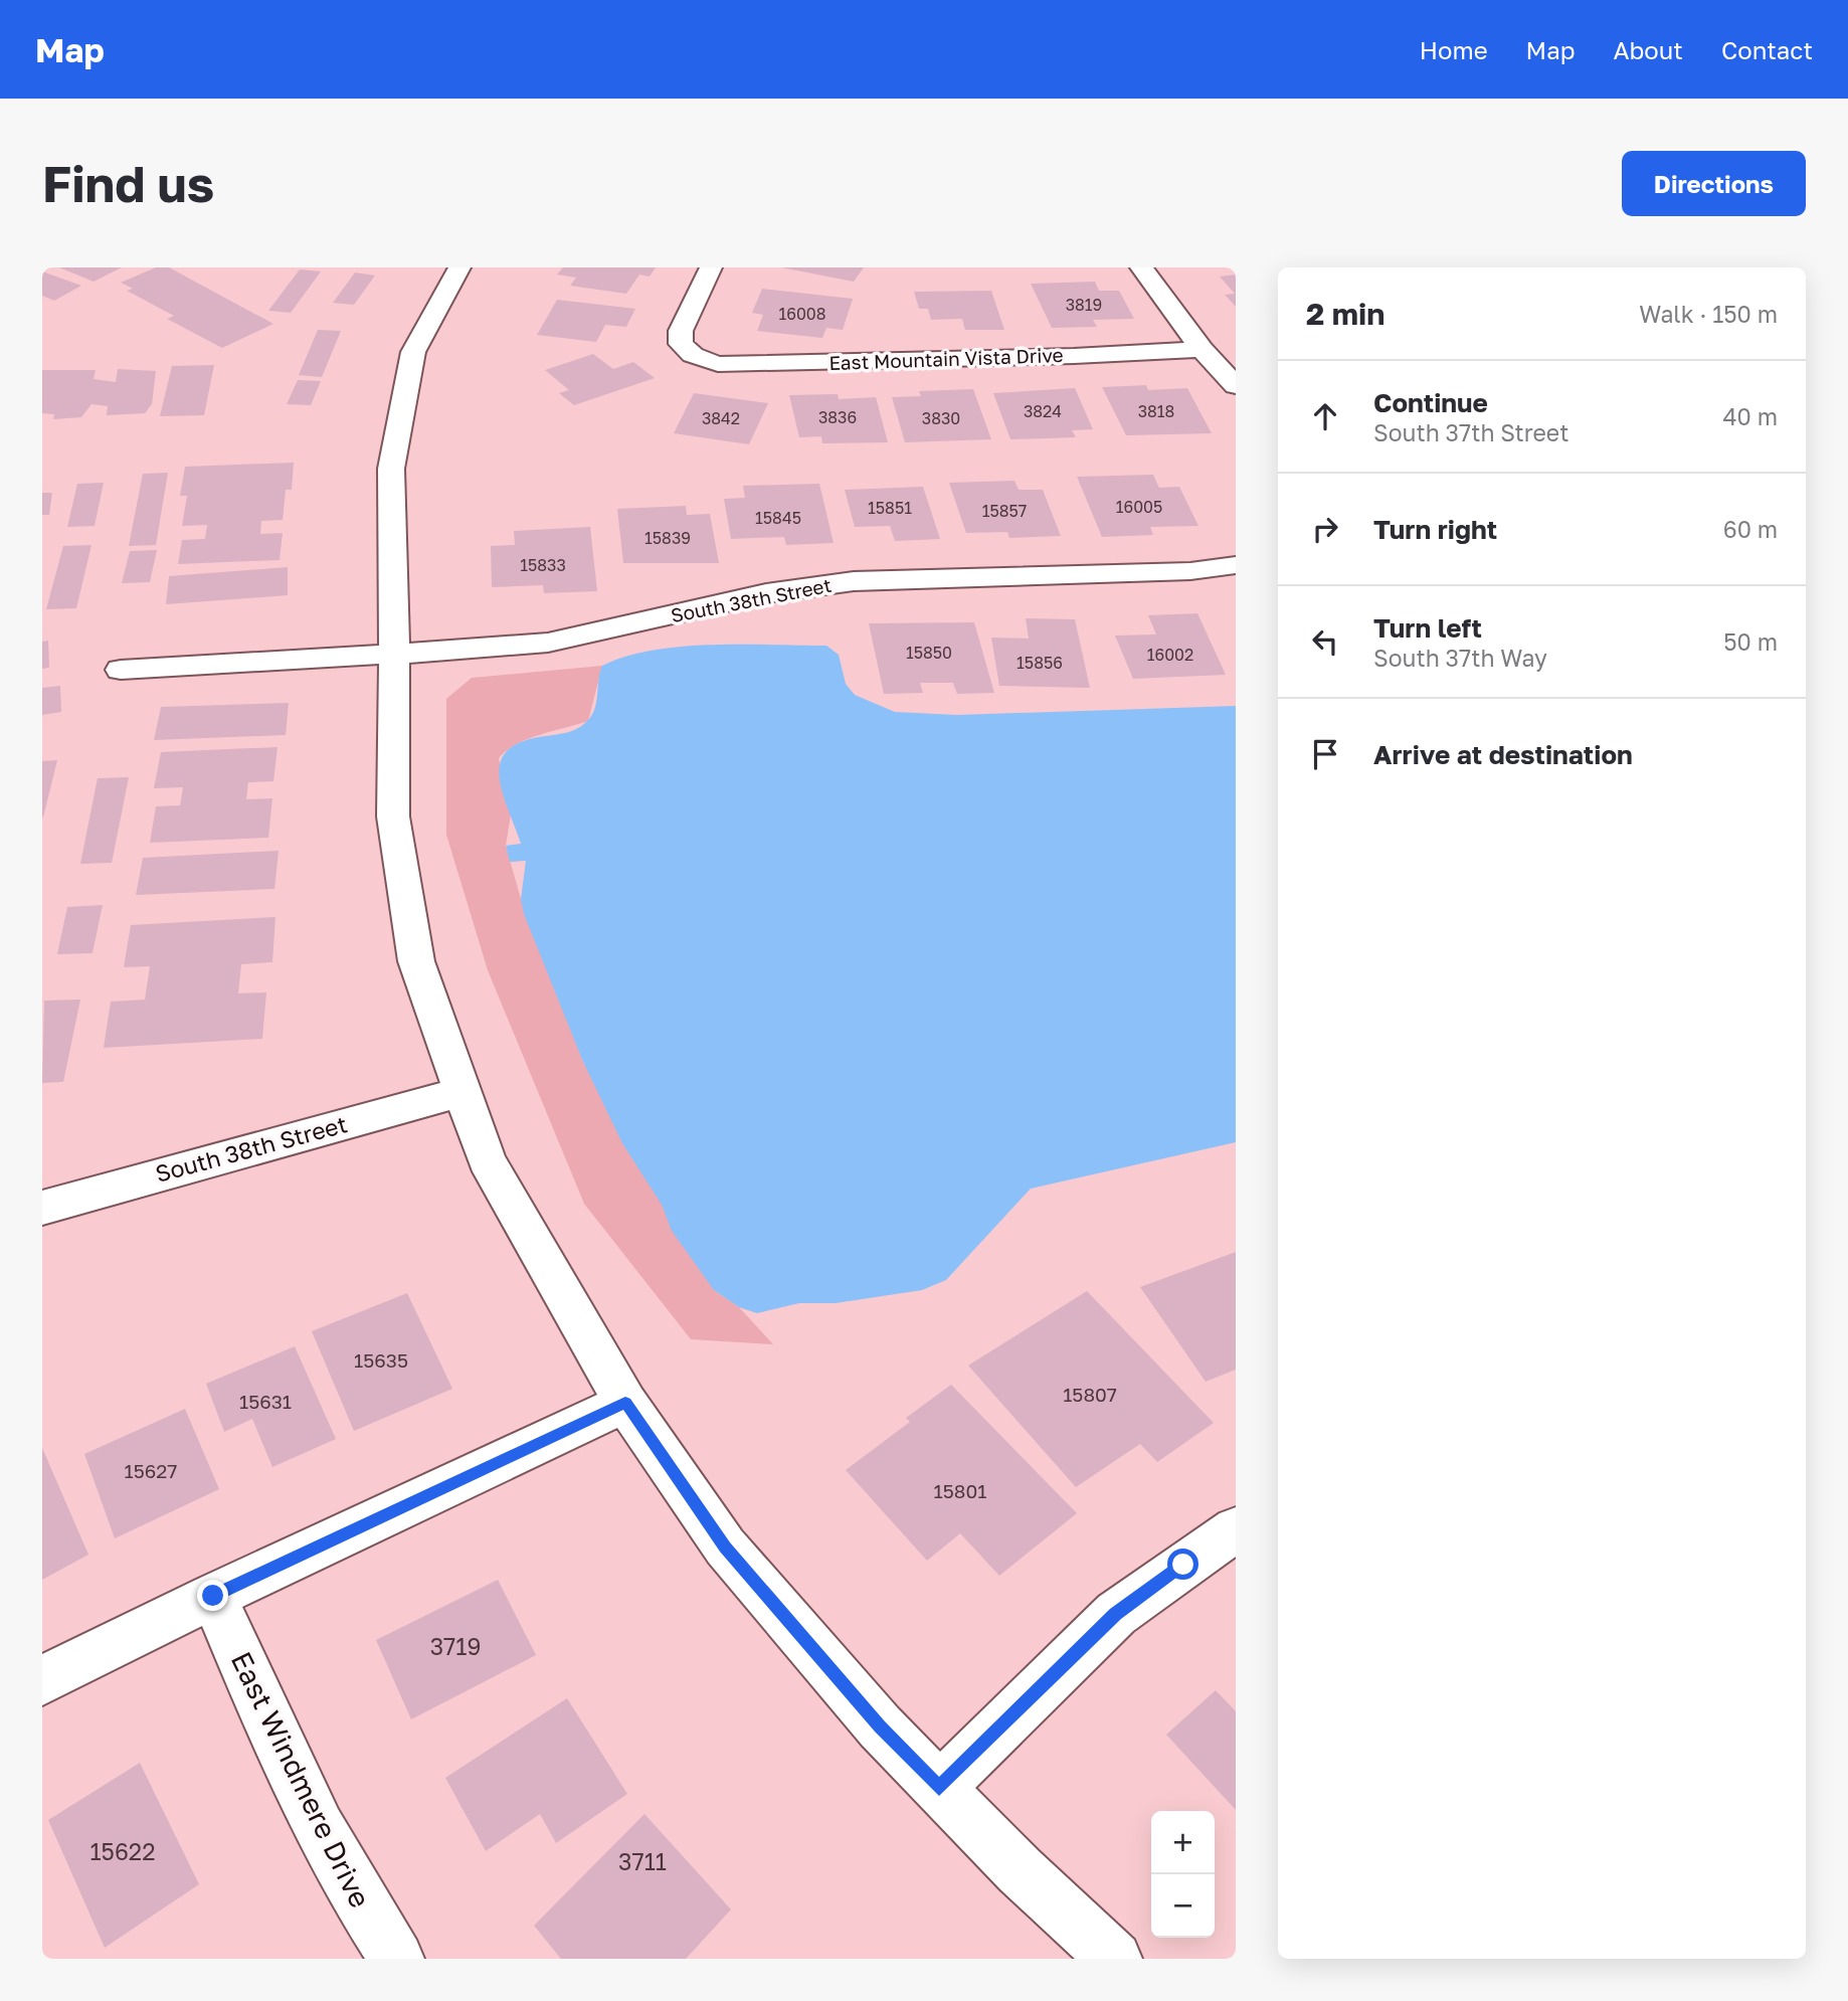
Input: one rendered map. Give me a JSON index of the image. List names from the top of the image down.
{
  "streets": {
    "street": ["East Mountain Vista Drive", "South 38th Street", "East Windmere Drive"]
  },
  "house_numbers": [
    "3819",
    "16008",
    "3824",
    "3818",
    "3836",
    "3842",
    "3830",
    "16005",
    "15851",
    "15857",
    "15845",
    "15839",
    "15833",
    "15850",
    "16002",
    "15856",
    "15635",
    "15807",
    "15631",
    "15627",
    "15801",
    "3719",
    "15622",
    "3711"
  ],
  "page": {
    "header": "Map",
    "nav": [
      "Home",
      "Map",
      "About",
      "Contact"
    ],
    "buttons": "Directions",
    "title": "Find us",
    "heading": ["2 min", "Walk · 150 m"],
    "list": [
      ["Continue", "South 37th Street", "40 m"],
      ["Turn right", "60 m"],
      ["Turn left", "South 37th Way", "50 m"],
      "Arrive at destination"
    ],
    "map_buttons": ["+", "−"]
  }
}
